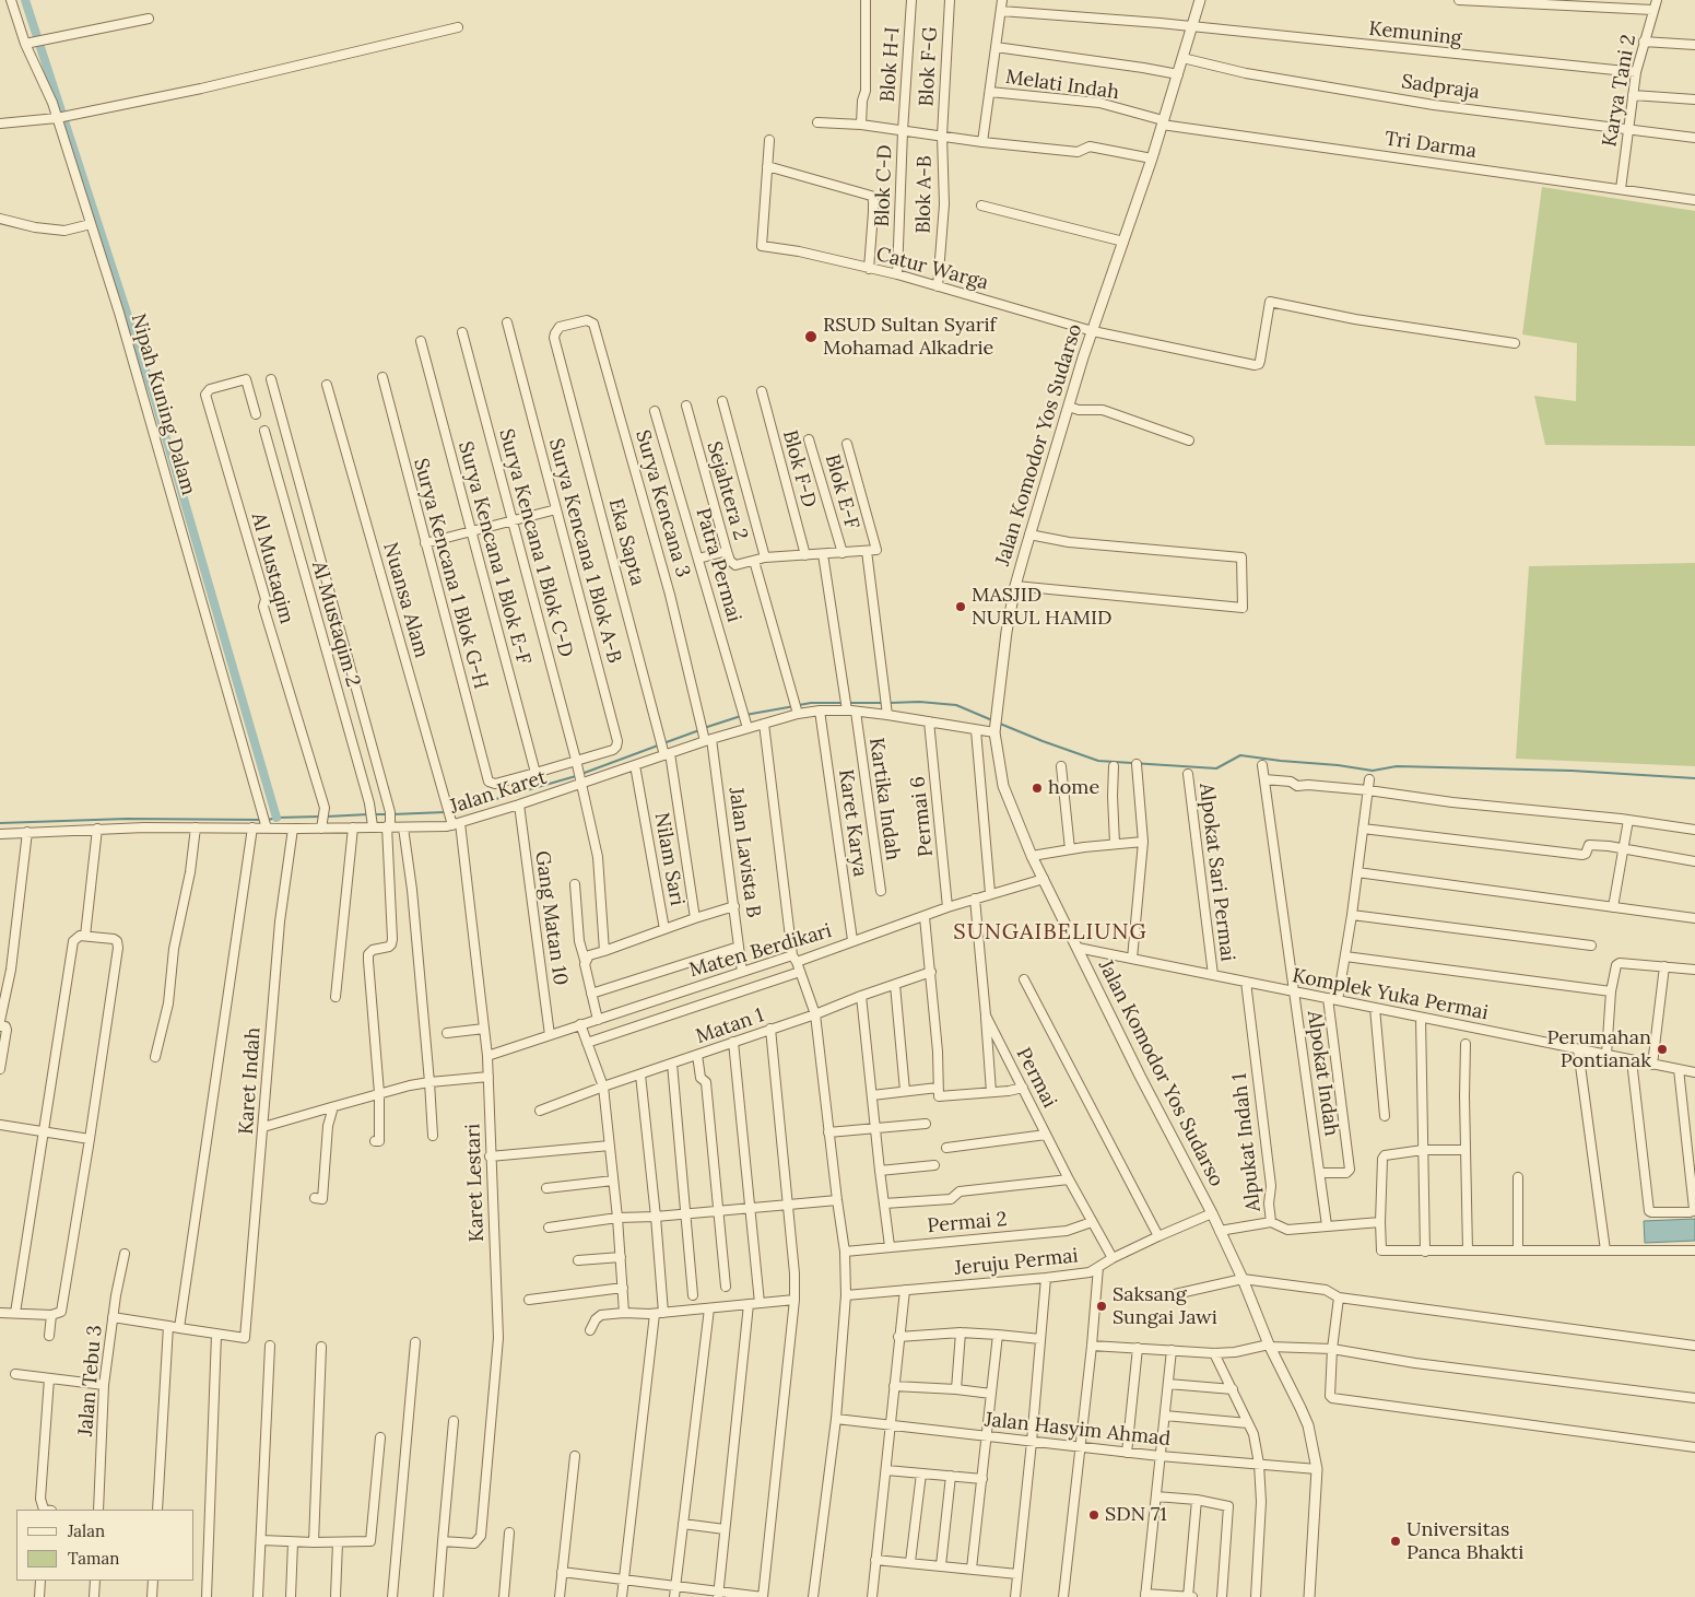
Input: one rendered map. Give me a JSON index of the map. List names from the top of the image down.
{
  "streets": {
    "street": [
      "Kemuning",
      "Blok H-I",
      "Blok F-G",
      "Melati Indah",
      "Sadpraja",
      "Karya Tani 2",
      "Tri Darma",
      "Blok C-D",
      "Blok A-B",
      "Catur Warga",
      "Nipah Kuning Dalam",
      "Jalan Komodor Yos Sudarso",
      "Blok F-D",
      "Sejahtera 2",
      "Blok E-F",
      "Surya Kencana 3",
      "Eka Sapta",
      "Surya Kencana 1 Blok C-D",
      "Surya Kencana 1 Blok A-B",
      "Surya Kencana 1 Blok E-F",
      "Patra Permai",
      "Al Mustaqim",
      "Surya Kencana 1 Blok G-H",
      "Nuansa Alam",
      "Al Mustaqim 2",
      "Jalan Karet",
      "Kartika Indah",
      "Permai 6",
      "Karet Karya",
      "Jalan Lavista B",
      "Nilam Sari",
      "Alpokat Sari Permai",
      "Gang Matan 10",
      "Maten Berdikari",
      "Komplek Yuka Permai",
      "Matan 1",
      "Alpokat Indah",
      "Permai",
      "Karet Indah",
      "Alpukat Indah 1",
      "Karet Lestari",
      "Permai 2",
      "Jeruju Permai",
      "Jalan Tebu 3",
      "Jalan Hasyim Ahmad"
    ]
  },
  "crossings": [
    ["Kemuning", "Karya Tani 2"],
    ["Kemuning", "Jalan Komodor Yos Sudarso"],
    ["Blok H-I", "Blok C-D"],
    ["Blok F-G", "Blok A-B"],
    ["Melati Indah", "Tri Darma"],
    ["Melati Indah", "Jalan Komodor Yos Sudarso"],
    ["Sadpraja", "Karya Tani 2"],
    ["Sadpraja", "Jalan Komodor Yos Sudarso"],
    ["Karya Tani 2", "Tri Darma"],
    ["Tri Darma", "Jalan Komodor Yos Sudarso"],
    ["Blok C-D", "Catur Warga"],
    ["Blok A-B", "Catur Warga"],
    ["Catur Warga", "Jalan Komodor Yos Sudarso"],
    ["Nipah Kuning Dalam", "Jalan Karet"],
    ["Jalan Komodor Yos Sudarso", "Jalan Karet"],
    ["Jalan Komodor Yos Sudarso", "Maten Berdikari"],
    ["Jalan Komodor Yos Sudarso", "Komplek Yuka Permai"],
    ["Jalan Komodor Yos Sudarso", "Jeruju Permai"],
    ["Jalan Komodor Yos Sudarso", "Jalan Hasyim Ahmad"],
    ["Sejahtera 2", "Jalan Karet"],
    ["Surya Kencana 3", "Eka Sapta"],
    ["Surya Kencana 3", "Jalan Karet"],
    ["Surya Kencana 3", "Jalan Lavista B"],
    ["Eka Sapta", "Jalan Karet"],
    ["Eka Sapta", "Nilam Sari"],
    ["Surya Kencana 1 Blok C-D", "Surya Kencana 1 Blok A-B"],
    ["Surya Kencana 1 Blok C-D", "Jalan Karet"],
    ["Surya Kencana 1 Blok A-B", "Surya Kencana 1 Blok E-F"],
    ["Surya Kencana 1 Blok A-B", "Surya Kencana 1 Blok G-H"],
    ["Patra Permai", "Jalan Karet"],
    ["Al Mustaqim", "Jalan Karet"],
    ["Nuansa Alam", "Jalan Karet"],
    ["Nuansa Alam", "Karet Lestari"],
    ["Al Mustaqim 2", "Jalan Karet"],
    ["Jalan Karet", "Kartika Indah"],
    ["Jalan Karet", "Permai 6"],
    ["Jalan Karet", "Karet Karya"],
    ["Jalan Karet", "Jalan Lavista B"],
    ["Jalan Karet", "Nilam Sari"],
    ["Jalan Karet", "Gang Matan 10"],
    ["Jalan Karet", "Karet Indah"],
    ["Jalan Karet", "Karet Lestari"],
    ["Permai 6", "Maten Berdikari"],
    ["Karet Karya", "Maten Berdikari"],
    ["Jalan Lavista B", "Nilam Sari"],
    ["Jalan Lavista B", "Maten Berdikari"],
    ["Alpokat Sari Permai", "Komplek Yuka Permai"],
    ["Gang Matan 10", "Maten Berdikari"],
    ["Maten Berdikari", "Permai"],
    ["Maten Berdikari", "Karet Lestari"],
    ["Komplek Yuka Permai", "Alpokat Indah"],
    ["Komplek Yuka Permai", "Alpukat Indah 1"],
    ["Alpokat Indah", "Alpukat Indah 1"],
    ["Permai", "Permai 2"],
    ["Permai", "Jeruju Permai"]
  ],
  "districts": ["SUNGAIBELIUNG"],
  "places": [
    "RSUD Sultan Syarif Mohamad Alkadrie",
    "MASJID NURUL HAMID",
    "home",
    "Perumahan Pontianak",
    "Saksang Sungai Jawi",
    "SDN 71",
    "Universitas Panca Bhakti"
  ],
  "legend": ["Jalan", "Taman"]
}
